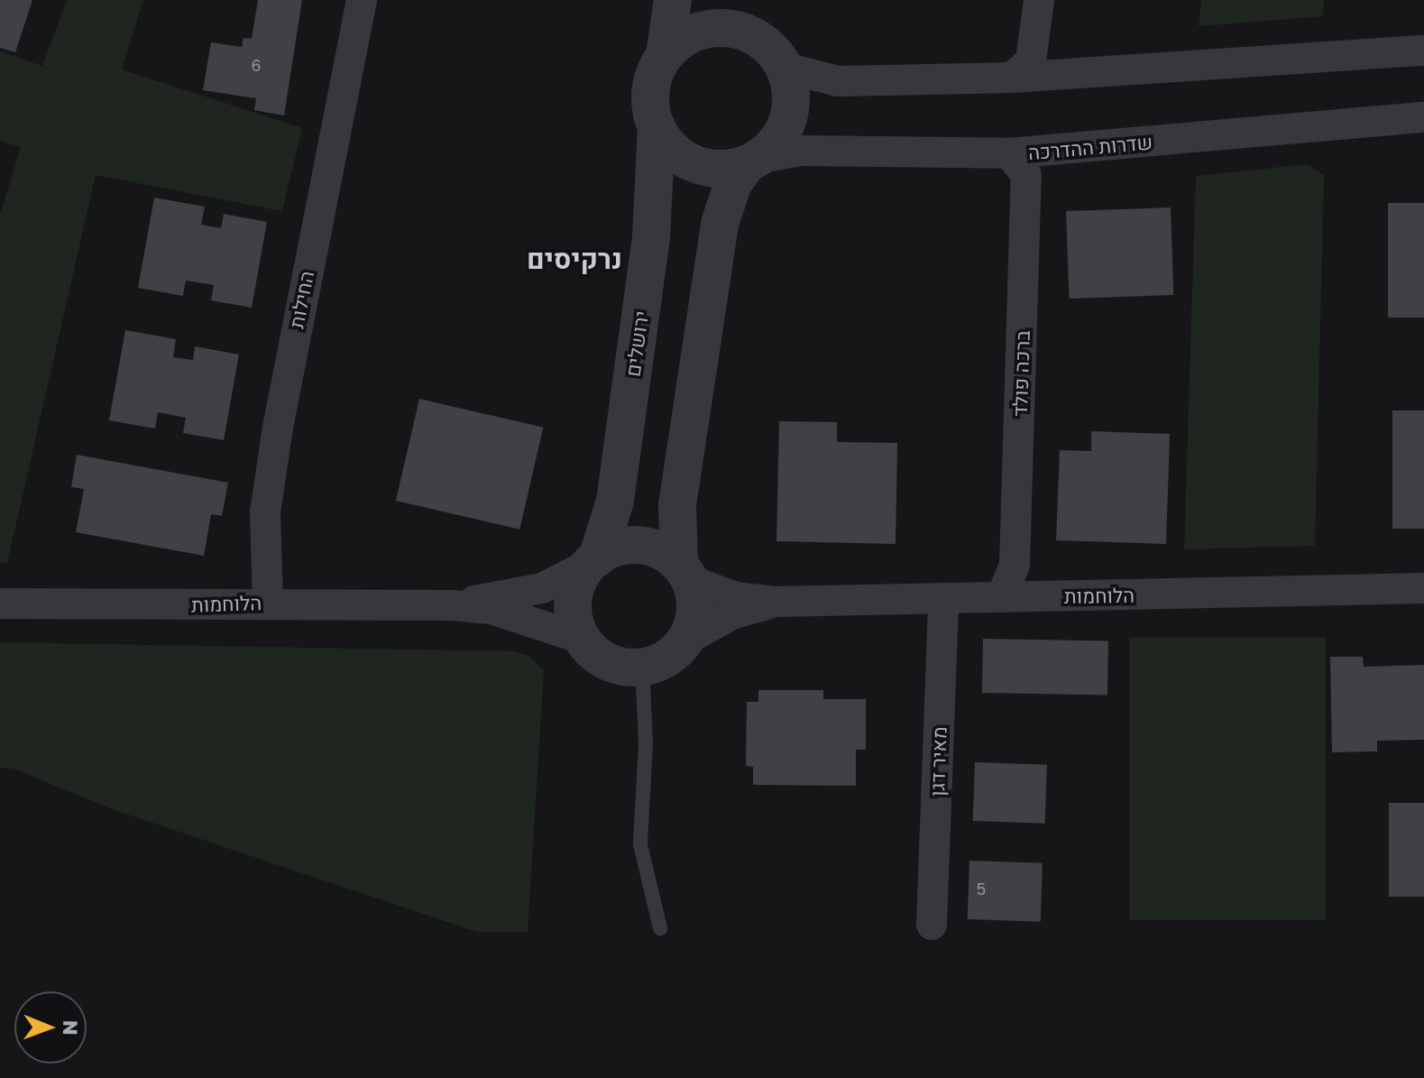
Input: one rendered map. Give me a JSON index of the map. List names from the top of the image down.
{
  "streets": {
    "street": [
      "שדרות ההדרכה",
      "החילות",
      "ירושלים",
      "ברכה פולד",
      "הלוחמות",
      "מאיר דגן"
    ]
  },
  "crossings": [
    ["שדרות ההדרכה", "ירושלים"],
    ["שדרות ההדרכה", "ברכה פולד"],
    ["החילות", "הלוחמות"],
    ["ירושלים", "הלוחמות"],
    ["ברכה פולד", "הלוחמות"],
    ["הלוחמות", "מאיר דגן"]
  ],
  "districts": ["נרקיסים"],
  "house_numbers": ["6", "5"],
  "north": "right"
}
